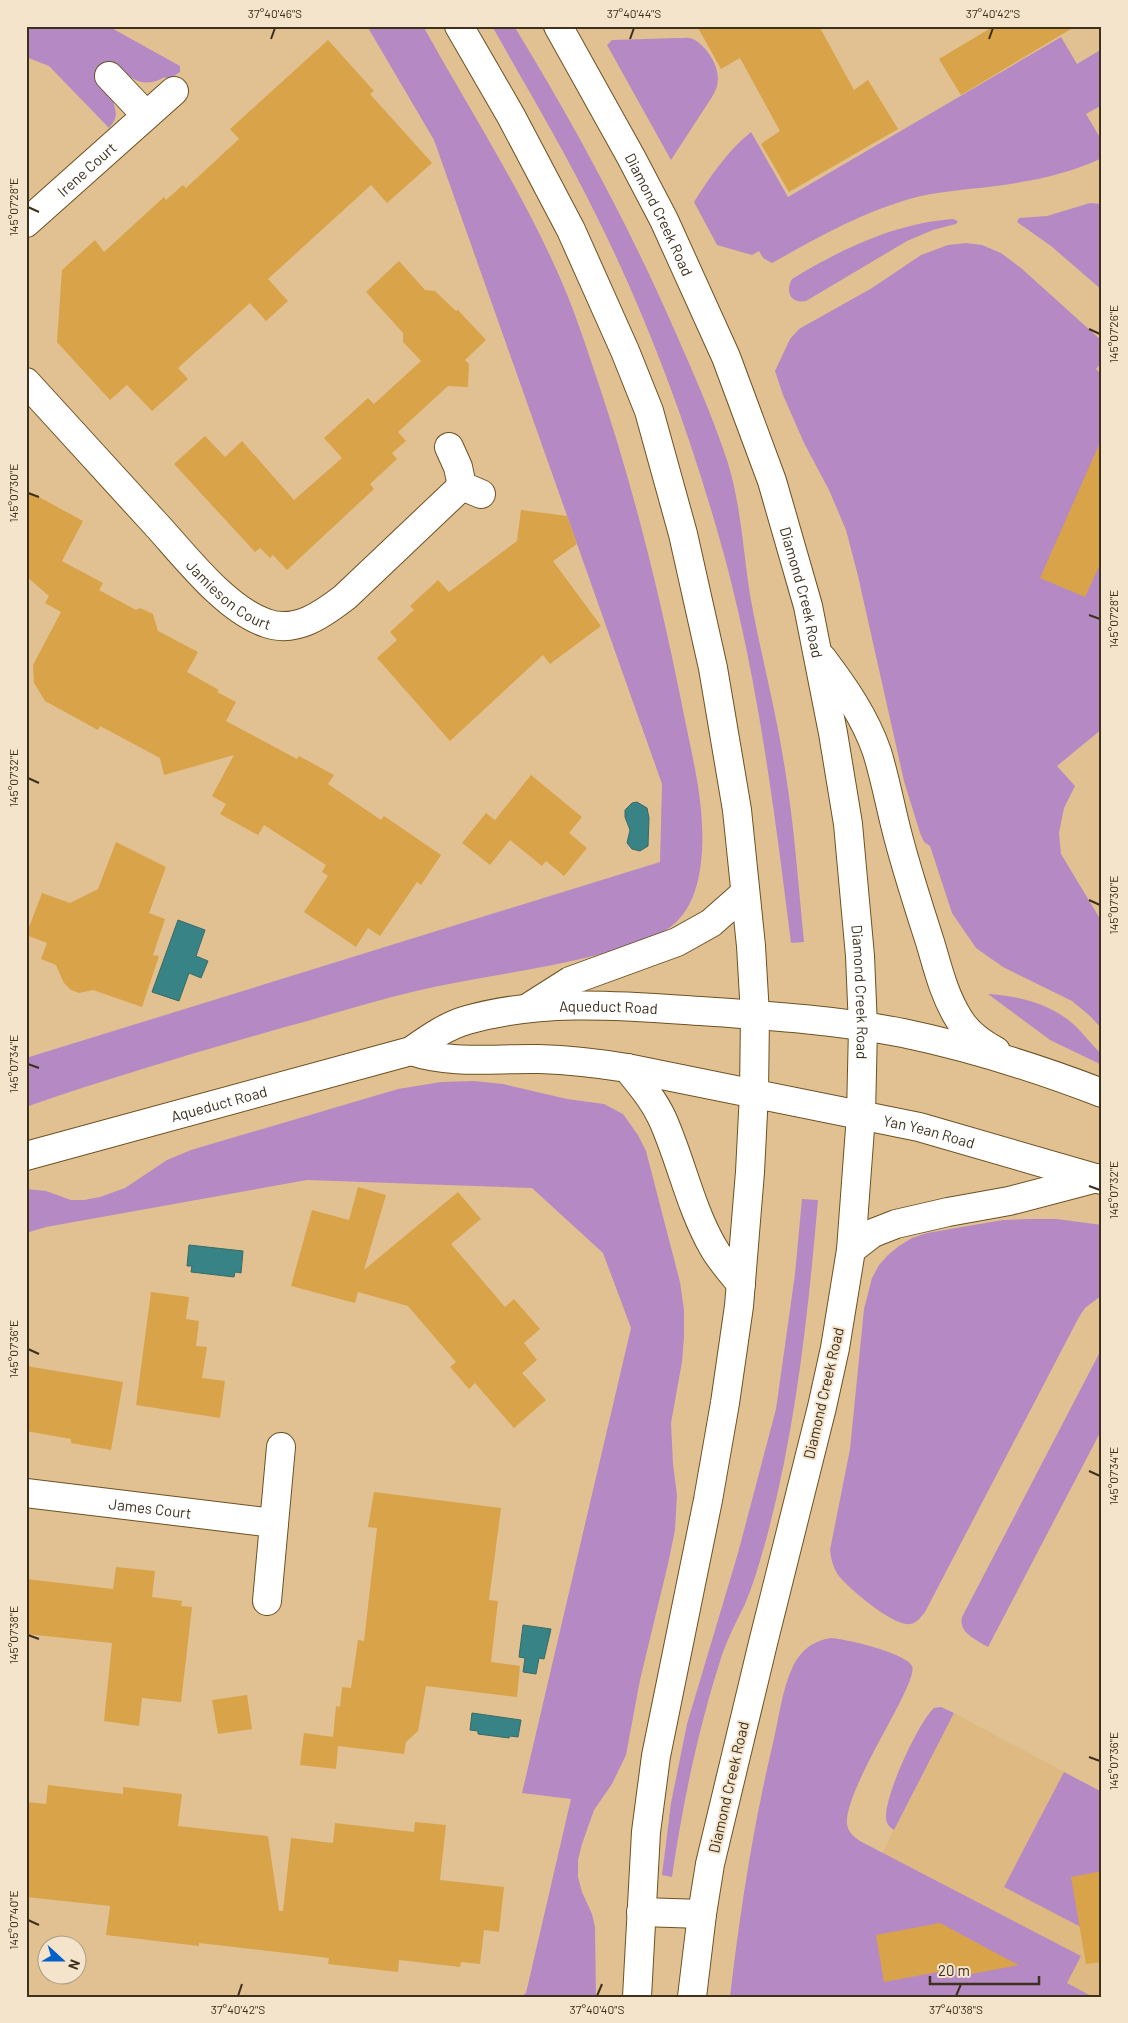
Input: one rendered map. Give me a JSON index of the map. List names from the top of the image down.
{
  "streets": {
    "main road": [
      "Irene Court",
      "Diamond Creek Road",
      "Jamieson Court",
      "Aqueduct Road",
      "Yan Yean Road",
      "James Court"
    ]
  },
  "crossings": [
    ["Diamond Creek Road", "Yan Yean Road"]
  ],
  "scale_bar": "20 m",
  "north": "right",
  "coordinates": [
    "37°40'46\"S",
    "37°40'44\"S",
    "37°40'42\"S",
    "145°07'28\"E",
    "145°07'26\"E",
    "145°07'30\"E",
    "145°07'32\"E",
    "145°07'34\"E",
    "145°07'36\"E",
    "145°07'38\"E",
    "145°07'40\"E",
    "37°40'40\"S",
    "37°40'38\"S"
  ]
}
